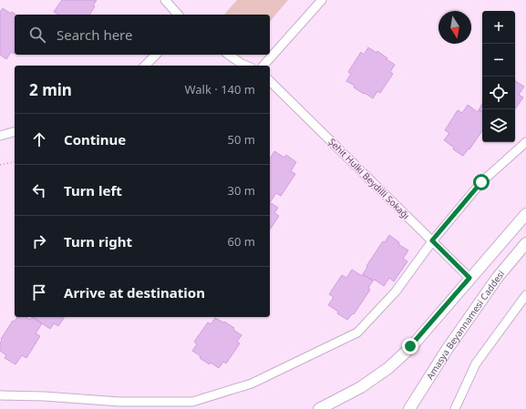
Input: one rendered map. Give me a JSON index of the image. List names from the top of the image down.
{
  "streets": {
    "main road": ["Amasya Beyannamesi Caddesi"],
    "street": ["Şehit Hulki Beydilli Sokağı"]
  },
  "north": "bottom",
  "page": {
    "map_buttons": ["+", "−"],
    "search": "Search here",
    "heading": ["2 min", "Walk · 140 m"],
    "list": [
      ["Continue", "50 m"],
      ["Turn left", "30 m"],
      ["Turn right", "60 m"],
      "Arrive at destination"
    ]
  }
}
